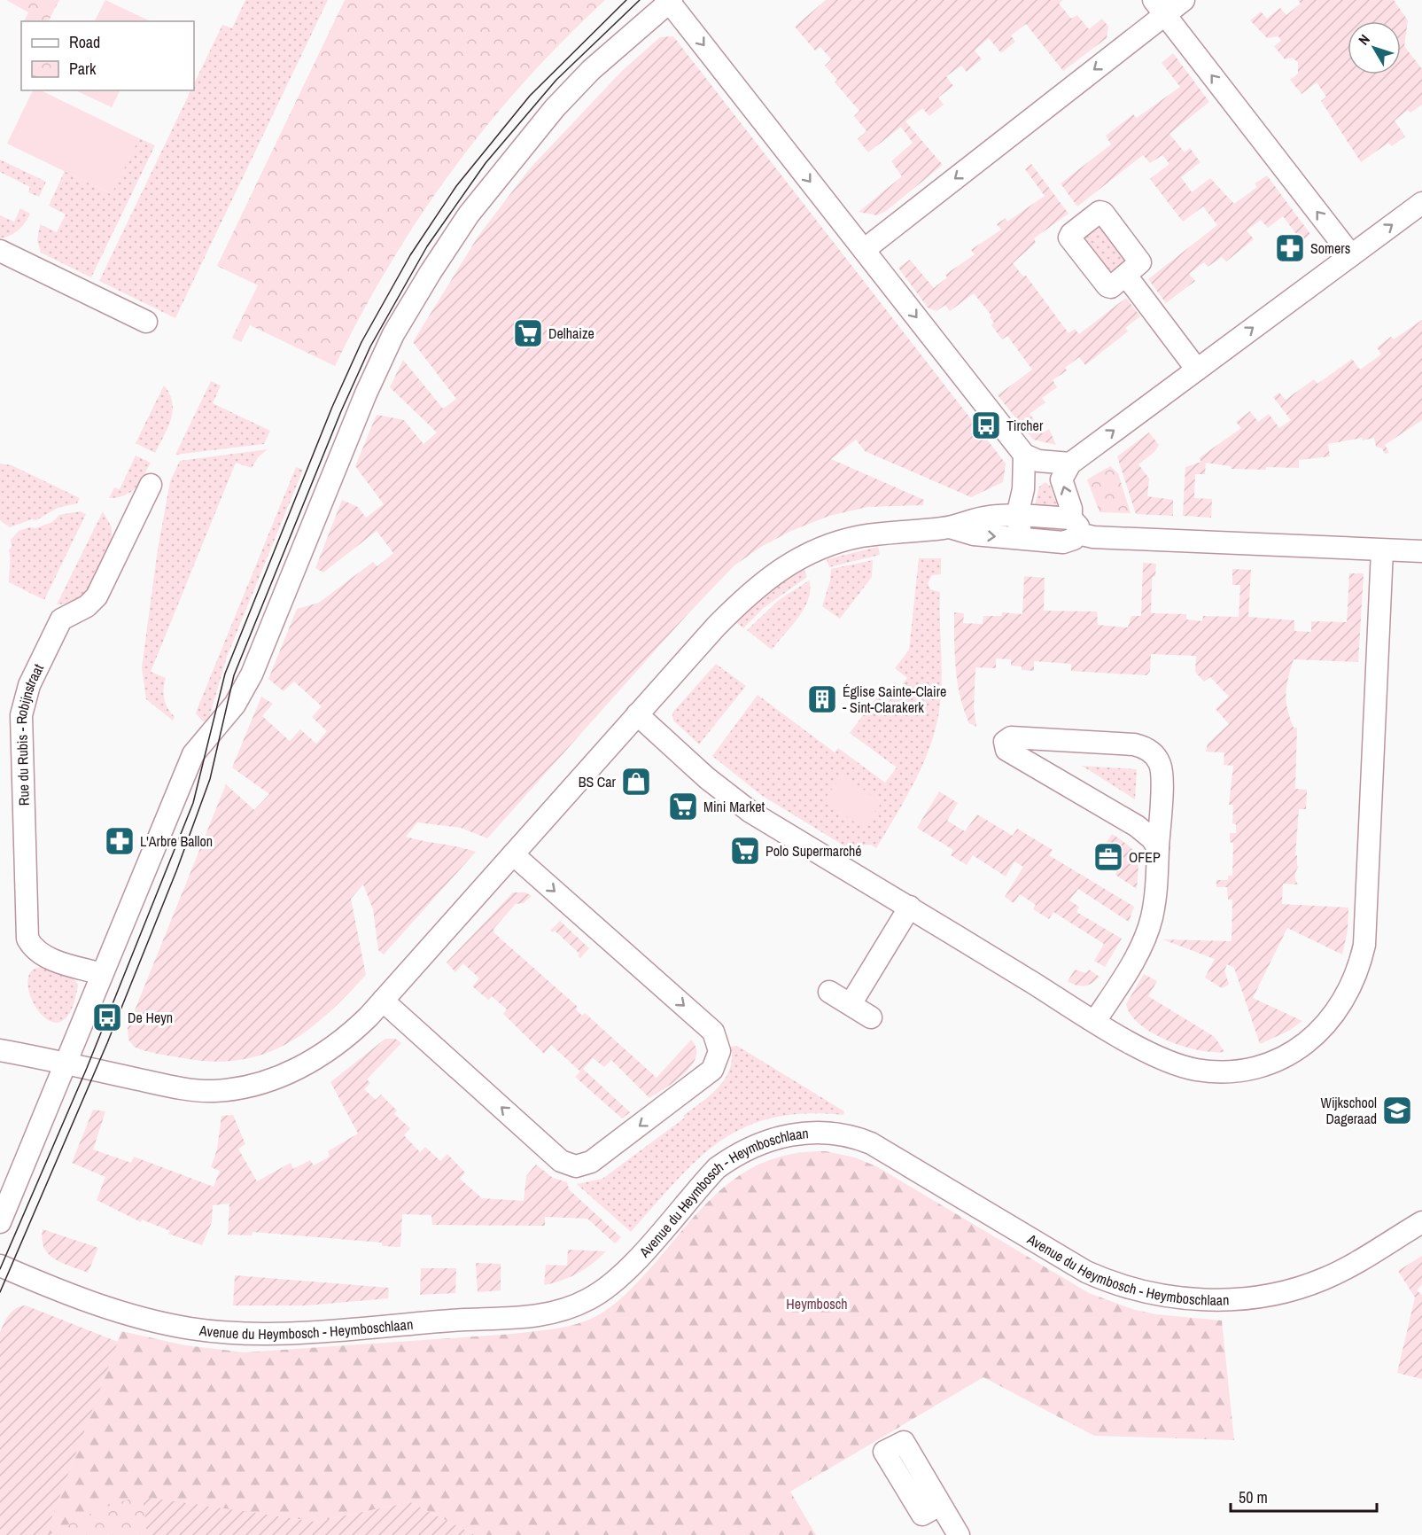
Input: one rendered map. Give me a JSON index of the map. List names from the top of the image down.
{
  "streets": {
    "street": ["Rue du Rubis - Robijnstraat", "Avenue du Heymbosch - Heymboschlaan"]
  },
  "parks": ["Heymbosch"],
  "places": {
    "pharmacy": ["Somers", "L'Arbre Ballon"],
    "supermarket": ["Delhaize", "Mini Market", "Polo Supermarché"],
    "bus stop": ["Tircher", "De Heyn"],
    "building": ["Église Sainte-Claire - Sint-Clarakerk"],
    "shop": ["BS Car"],
    "office": ["OFEP"],
    "school or university": ["Wijkschool Dageraad"]
  },
  "legend": ["Road", "Park"],
  "scale_bar": "50 m",
  "north": "top left"
}
